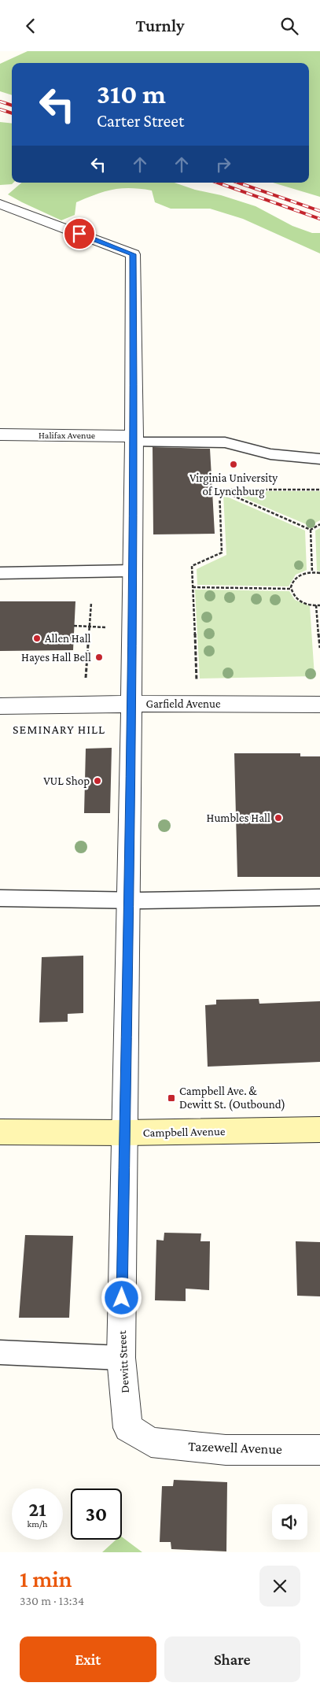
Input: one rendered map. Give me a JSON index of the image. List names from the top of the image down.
{
  "streets": {
    "main road": ["Campbell Avenue"],
    "street": [
      "Halifax Avenue",
      "Garfield Avenue",
      "Dewitt Street",
      "Tazewell Avenue"
    ]
  },
  "crossings": [
    ["Halifax Avenue", "Dewitt Street"],
    ["Garfield Avenue", "Dewitt Street"],
    ["Campbell Avenue", "Dewitt Street"],
    ["Dewitt Street", "Tazewell Avenue"]
  ],
  "districts": ["SEMINARY HILL"],
  "places": {
    "other": [
      "Virginia University of Lynchburg",
      "Allen Hall",
      "Hayes Hall Bell",
      "VUL Shop",
      "Humbles Hall"
    ],
    "transit": ["Campbell Ave. & Dewitt St. (Outbound)"]
  },
  "page": {
    "header": "Turnly",
    "turn": ["310 m", "Carter Street"],
    "speed": "21 km/h",
    "limit": "30",
    "heading": ["1 min", "330 m · 13:34"],
    "buttons": ["Exit", "Share"]
  }
}
